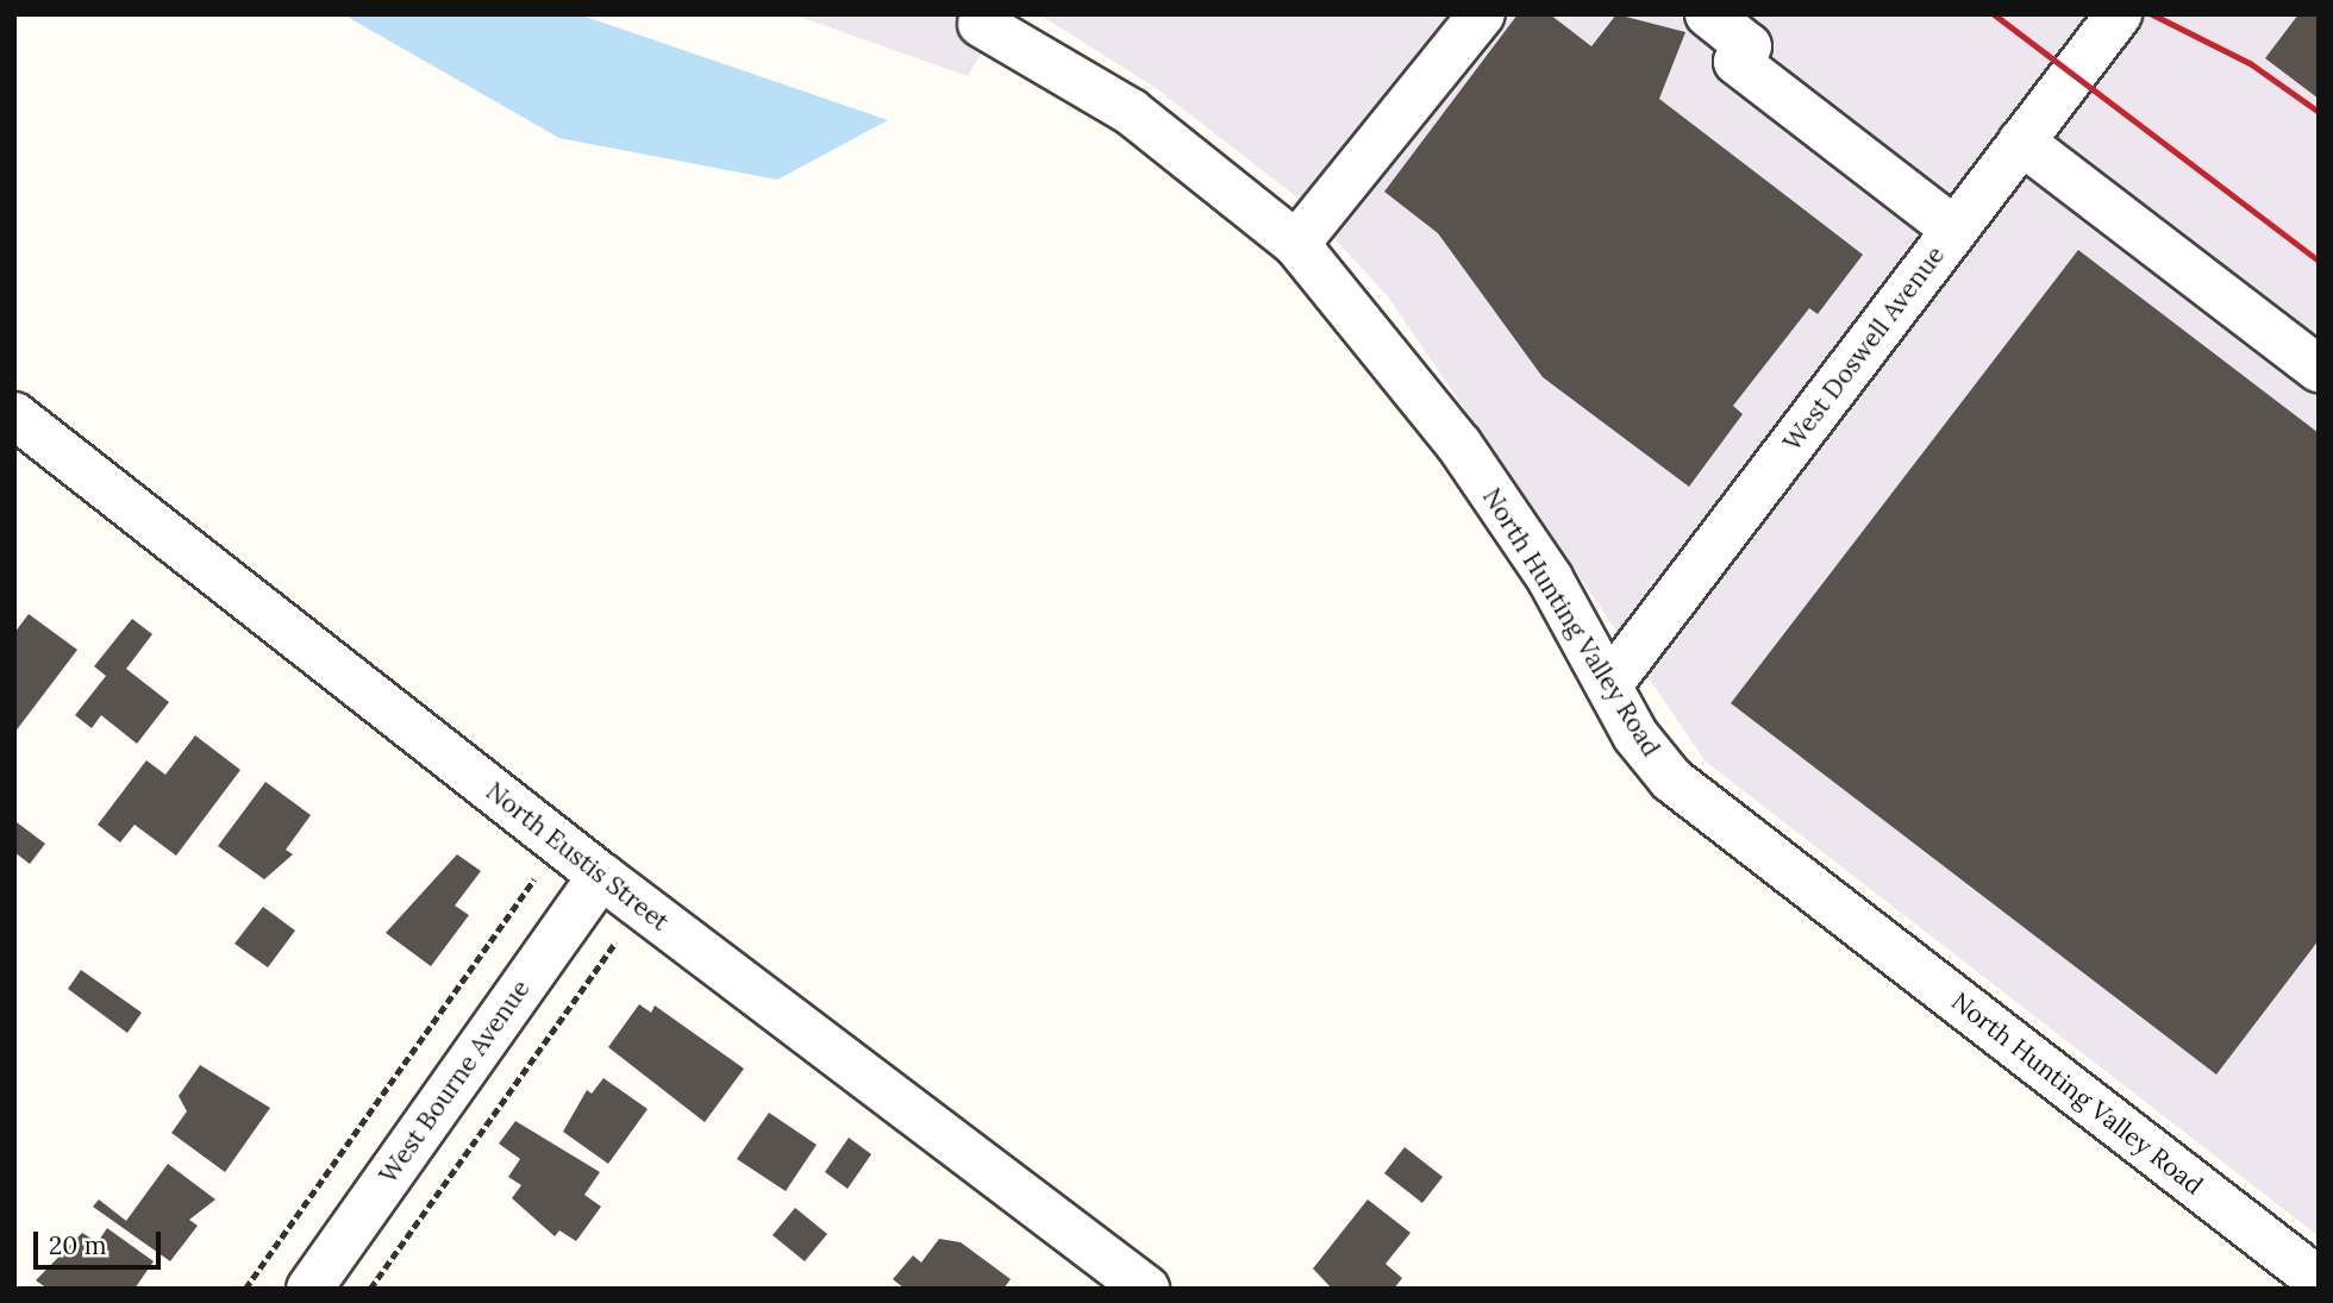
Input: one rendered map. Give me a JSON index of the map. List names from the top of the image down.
{
  "streets": {
    "street": [
      "West Doswell Avenue",
      "North Hunting Valley Road",
      "North Eustis Street",
      "West Bourne Avenue"
    ]
  },
  "crossings": [
    ["West Doswell Avenue", "North Hunting Valley Road"],
    ["North Eustis Street", "West Bourne Avenue"]
  ],
  "scale_bar": "20 m"
}
